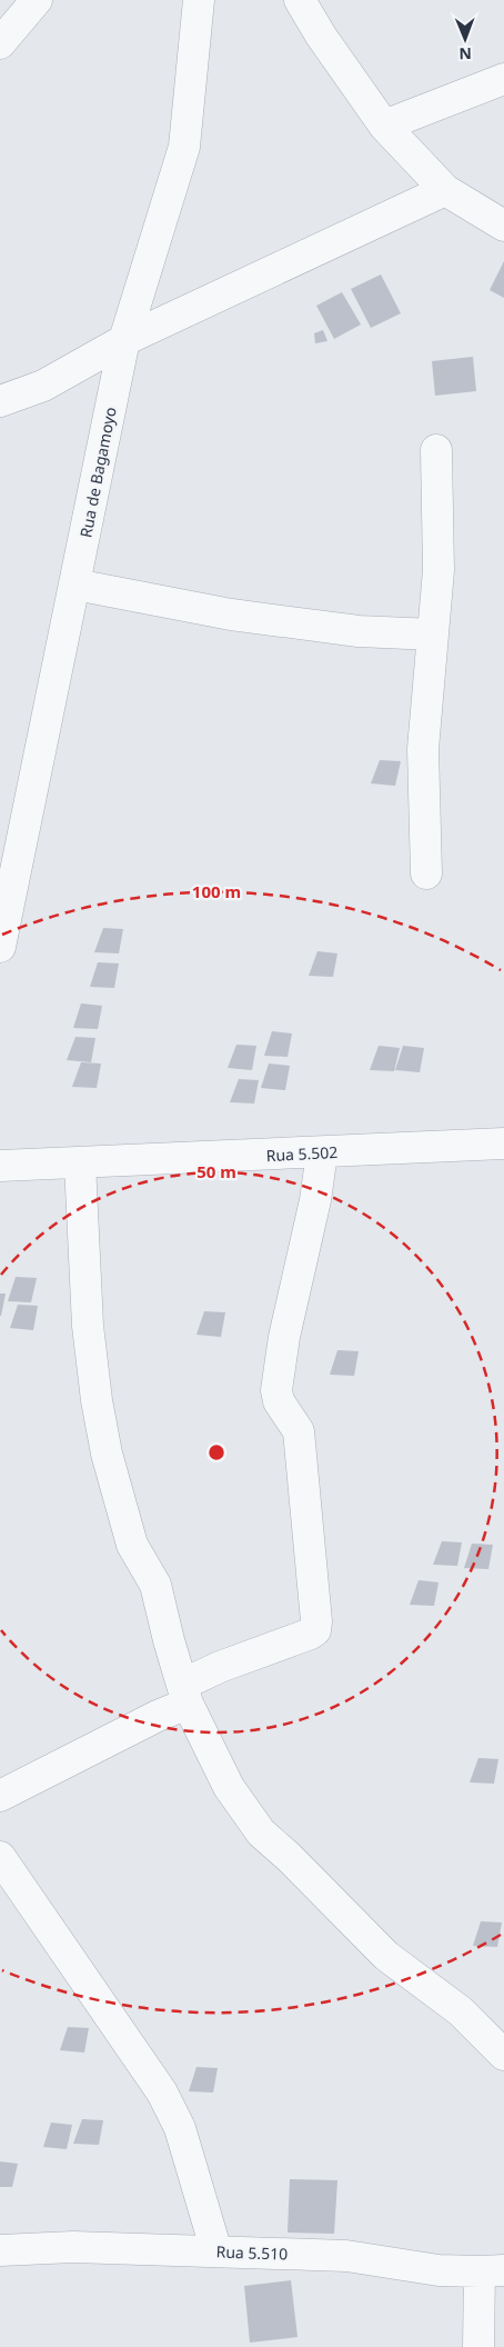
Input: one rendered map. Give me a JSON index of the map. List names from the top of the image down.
{
  "streets": {
    "street": ["Rua de Bagamoyo", "Rua 5.502", "Rua 5.510"]
  },
  "north": "bottom",
  "rings": ["100 m", "50 m"]
}
